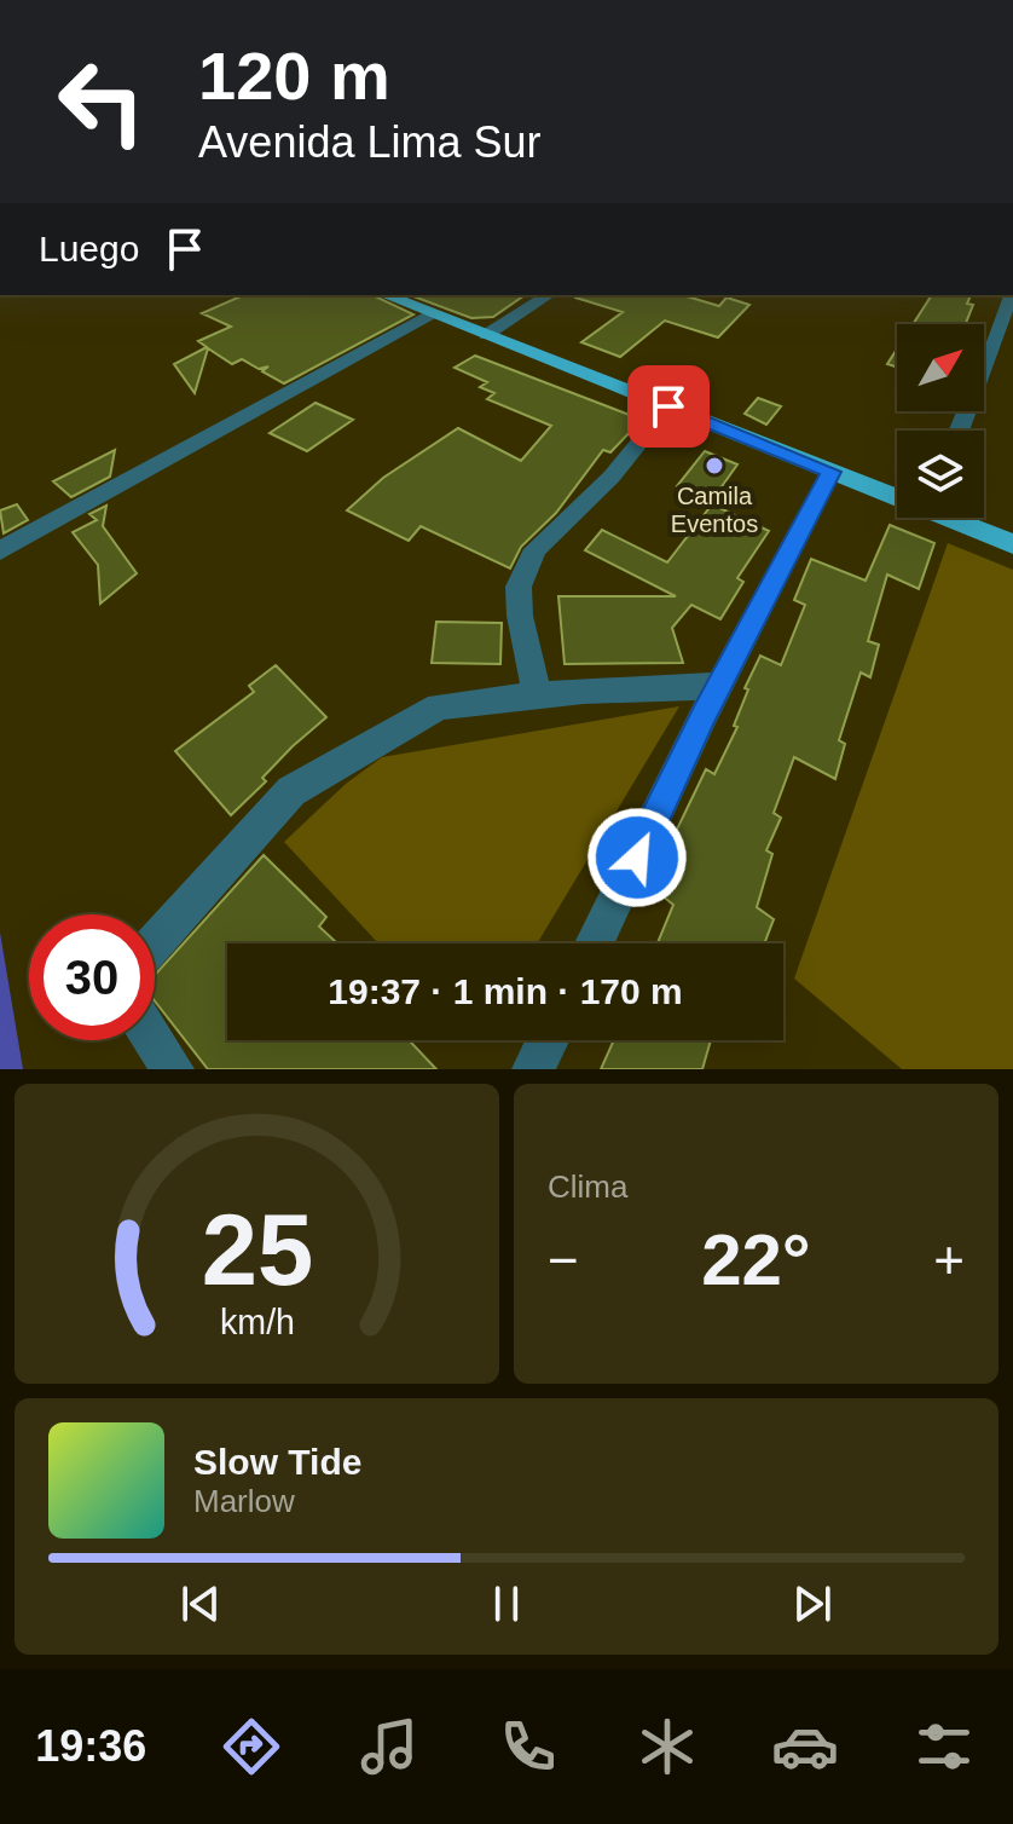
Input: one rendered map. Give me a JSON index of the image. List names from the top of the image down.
{
  "places": ["Camila Eventos"],
  "north": "top right",
  "page": {
    "turn": ["120 m", "Avenida Lima Sur"],
    "then": "Luego",
    "limit": "30",
    "trip": "19:37 · 1 min · 170 m",
    "tile": "Clima",
    "heat": ["−", "22°", "+"],
    "song": ["Slow Tide", "Marlow"],
    "tabs": "19:36",
    "gauge": ["25", "km/h"]
  }
}
